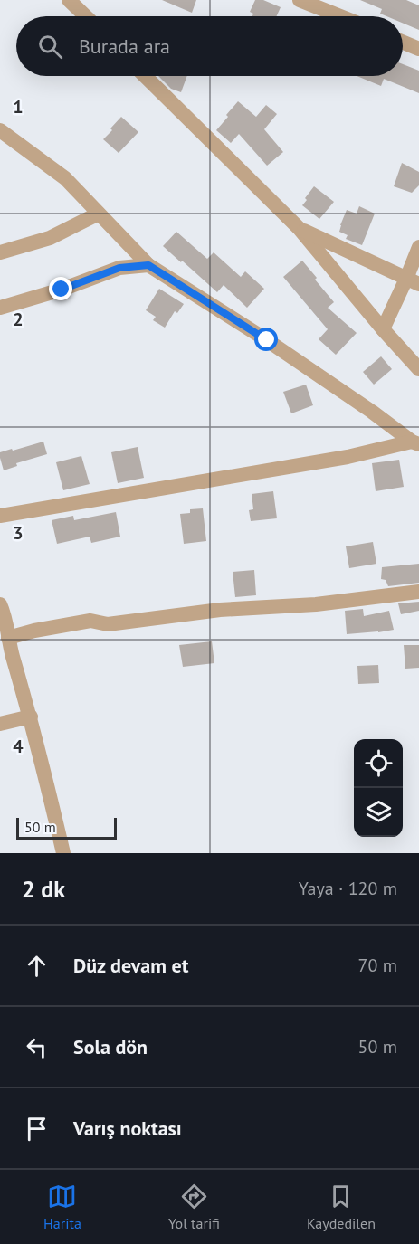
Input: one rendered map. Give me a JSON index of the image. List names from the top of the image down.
{
  "scale_bar": "50 m",
  "page": {
    "search": "Burada ara",
    "scale": "50 m",
    "heading": ["2 dk", "Yaya · 120 m"],
    "list": [
      ["Düz devam et", "70 m"],
      ["Sola dön", "50 m"],
      "Varış noktası"
    ],
    "nav": ["Harita", "Yol tarifi", "Kaydedilen"]
  },
  "grid": {
    "rows": [
      "1",
      "2",
      "3",
      "4"
    ]
  }
}
